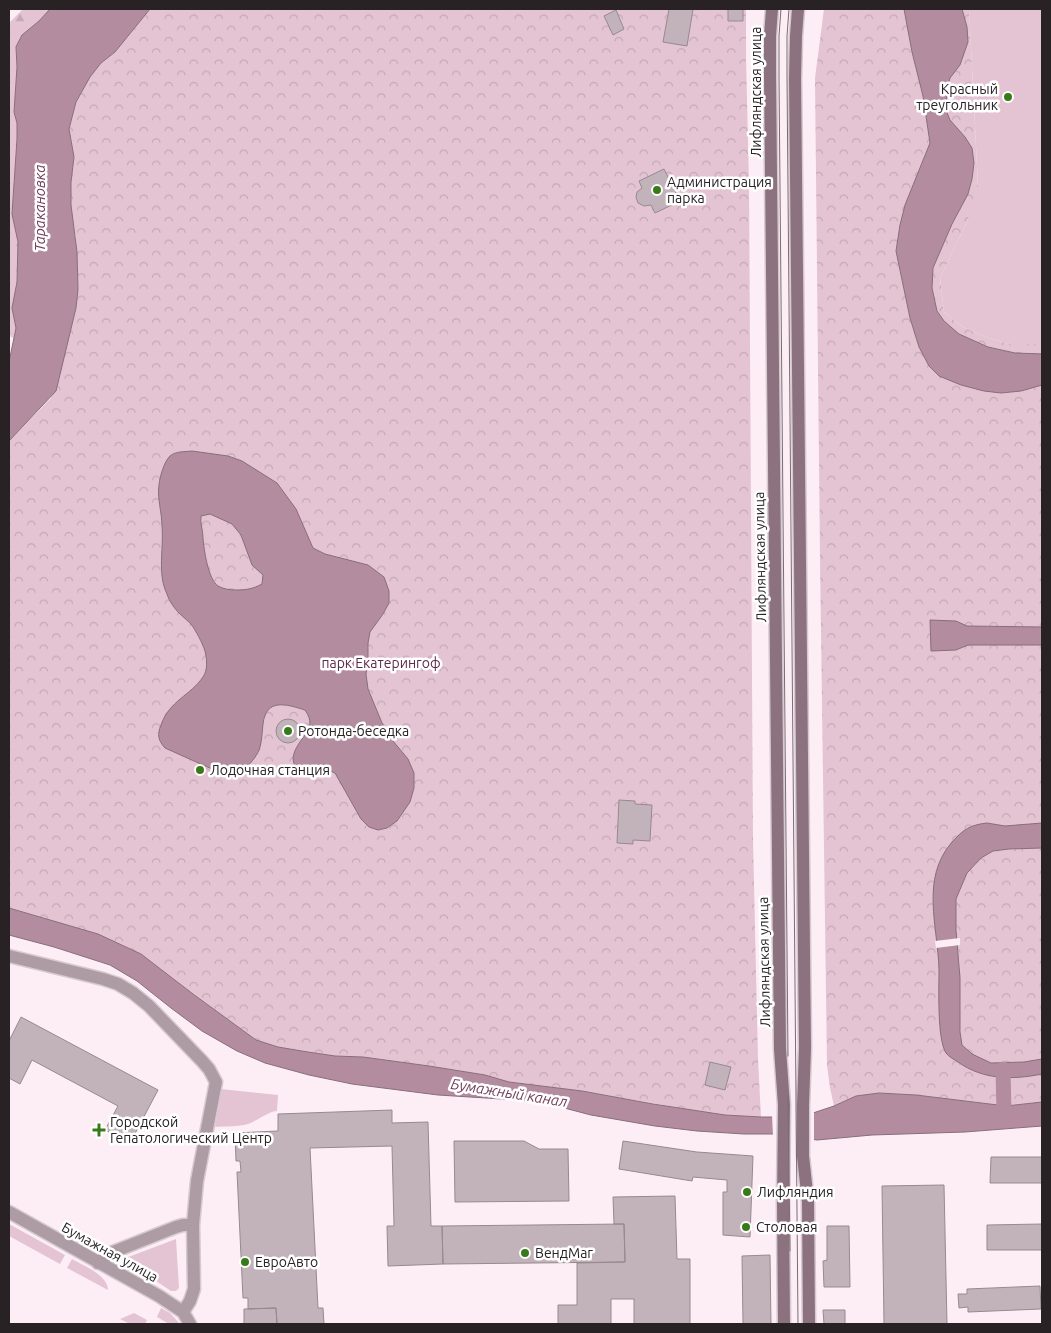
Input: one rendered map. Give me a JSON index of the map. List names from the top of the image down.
{
  "streets": {
    "street": ["Лифляндская улица", "Бумажная улица"]
  },
  "water": ["Таракановка", "Бумажный канал"],
  "parks": ["парк Екатерингоф"],
  "places": {
    "other": [
      "Красный треугольник",
      "Администрация парка",
      "Ротонда-беседка",
      "Лодочная станция",
      "Лифляндия",
      "Столовая",
      "ВендМаг",
      "ЕвроАвто"
    ],
    "health": ["Городской Гепатологический Центр"]
  }
}
